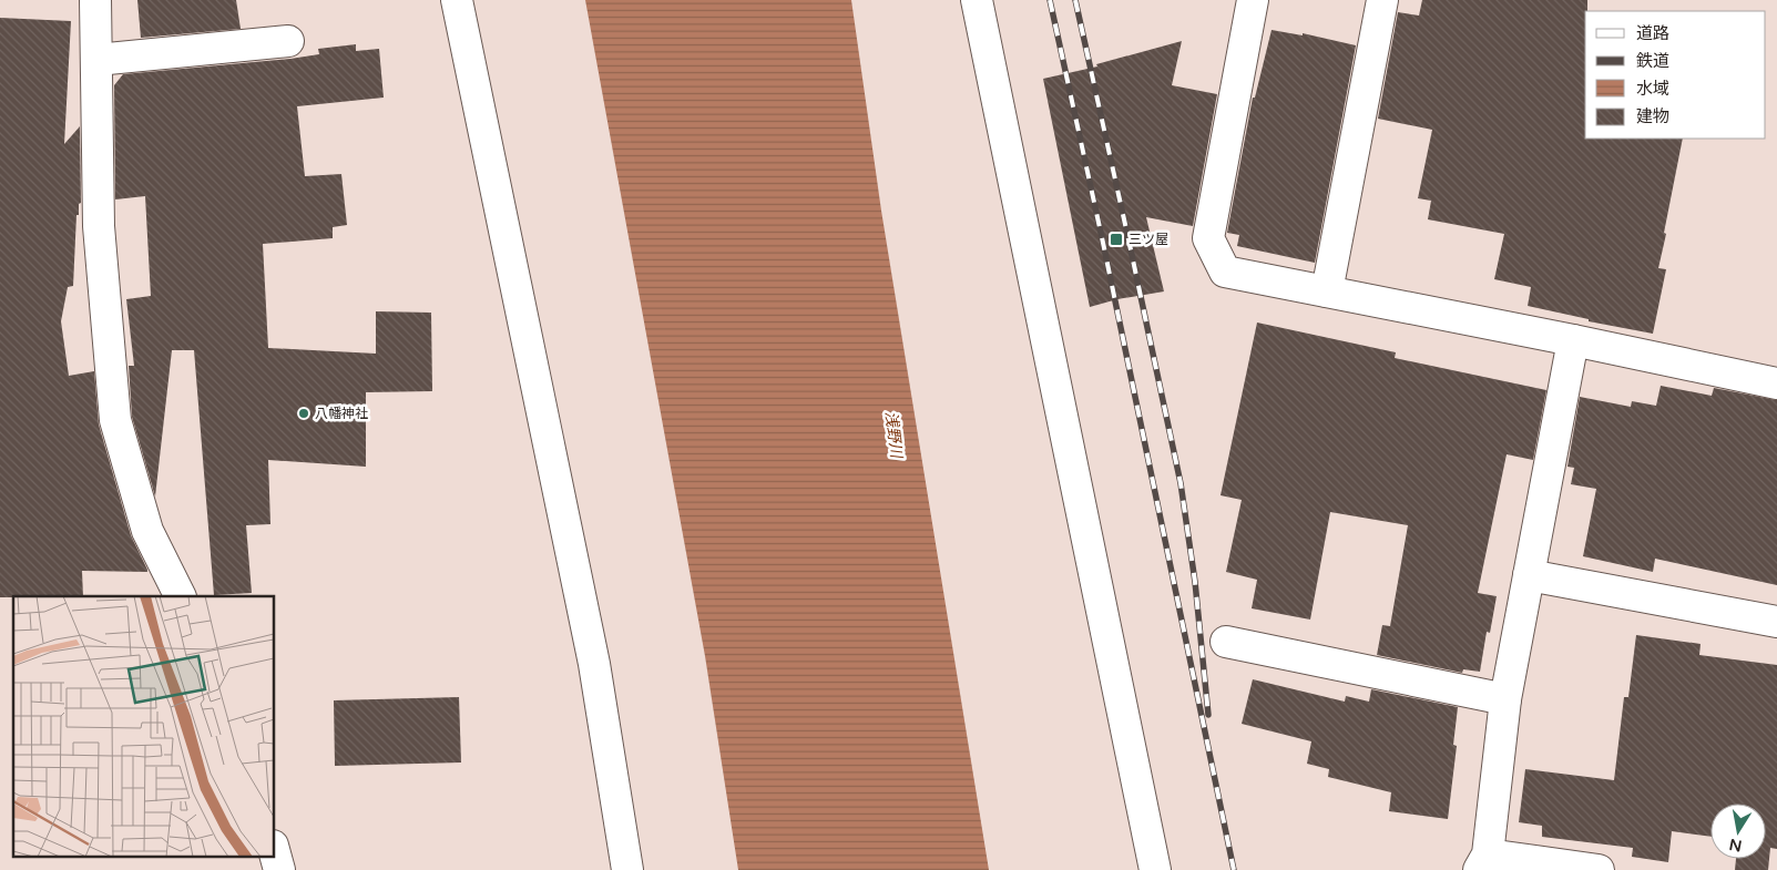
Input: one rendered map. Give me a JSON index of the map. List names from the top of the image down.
{
  "water": ["浅野川"],
  "places": {
    "transit": ["三ツ屋"],
    "other": ["八幡神社"]
  },
  "legend": [
    "道路",
    "鉄道",
    "水域",
    "建物"
  ],
  "north": "bottom"
}
